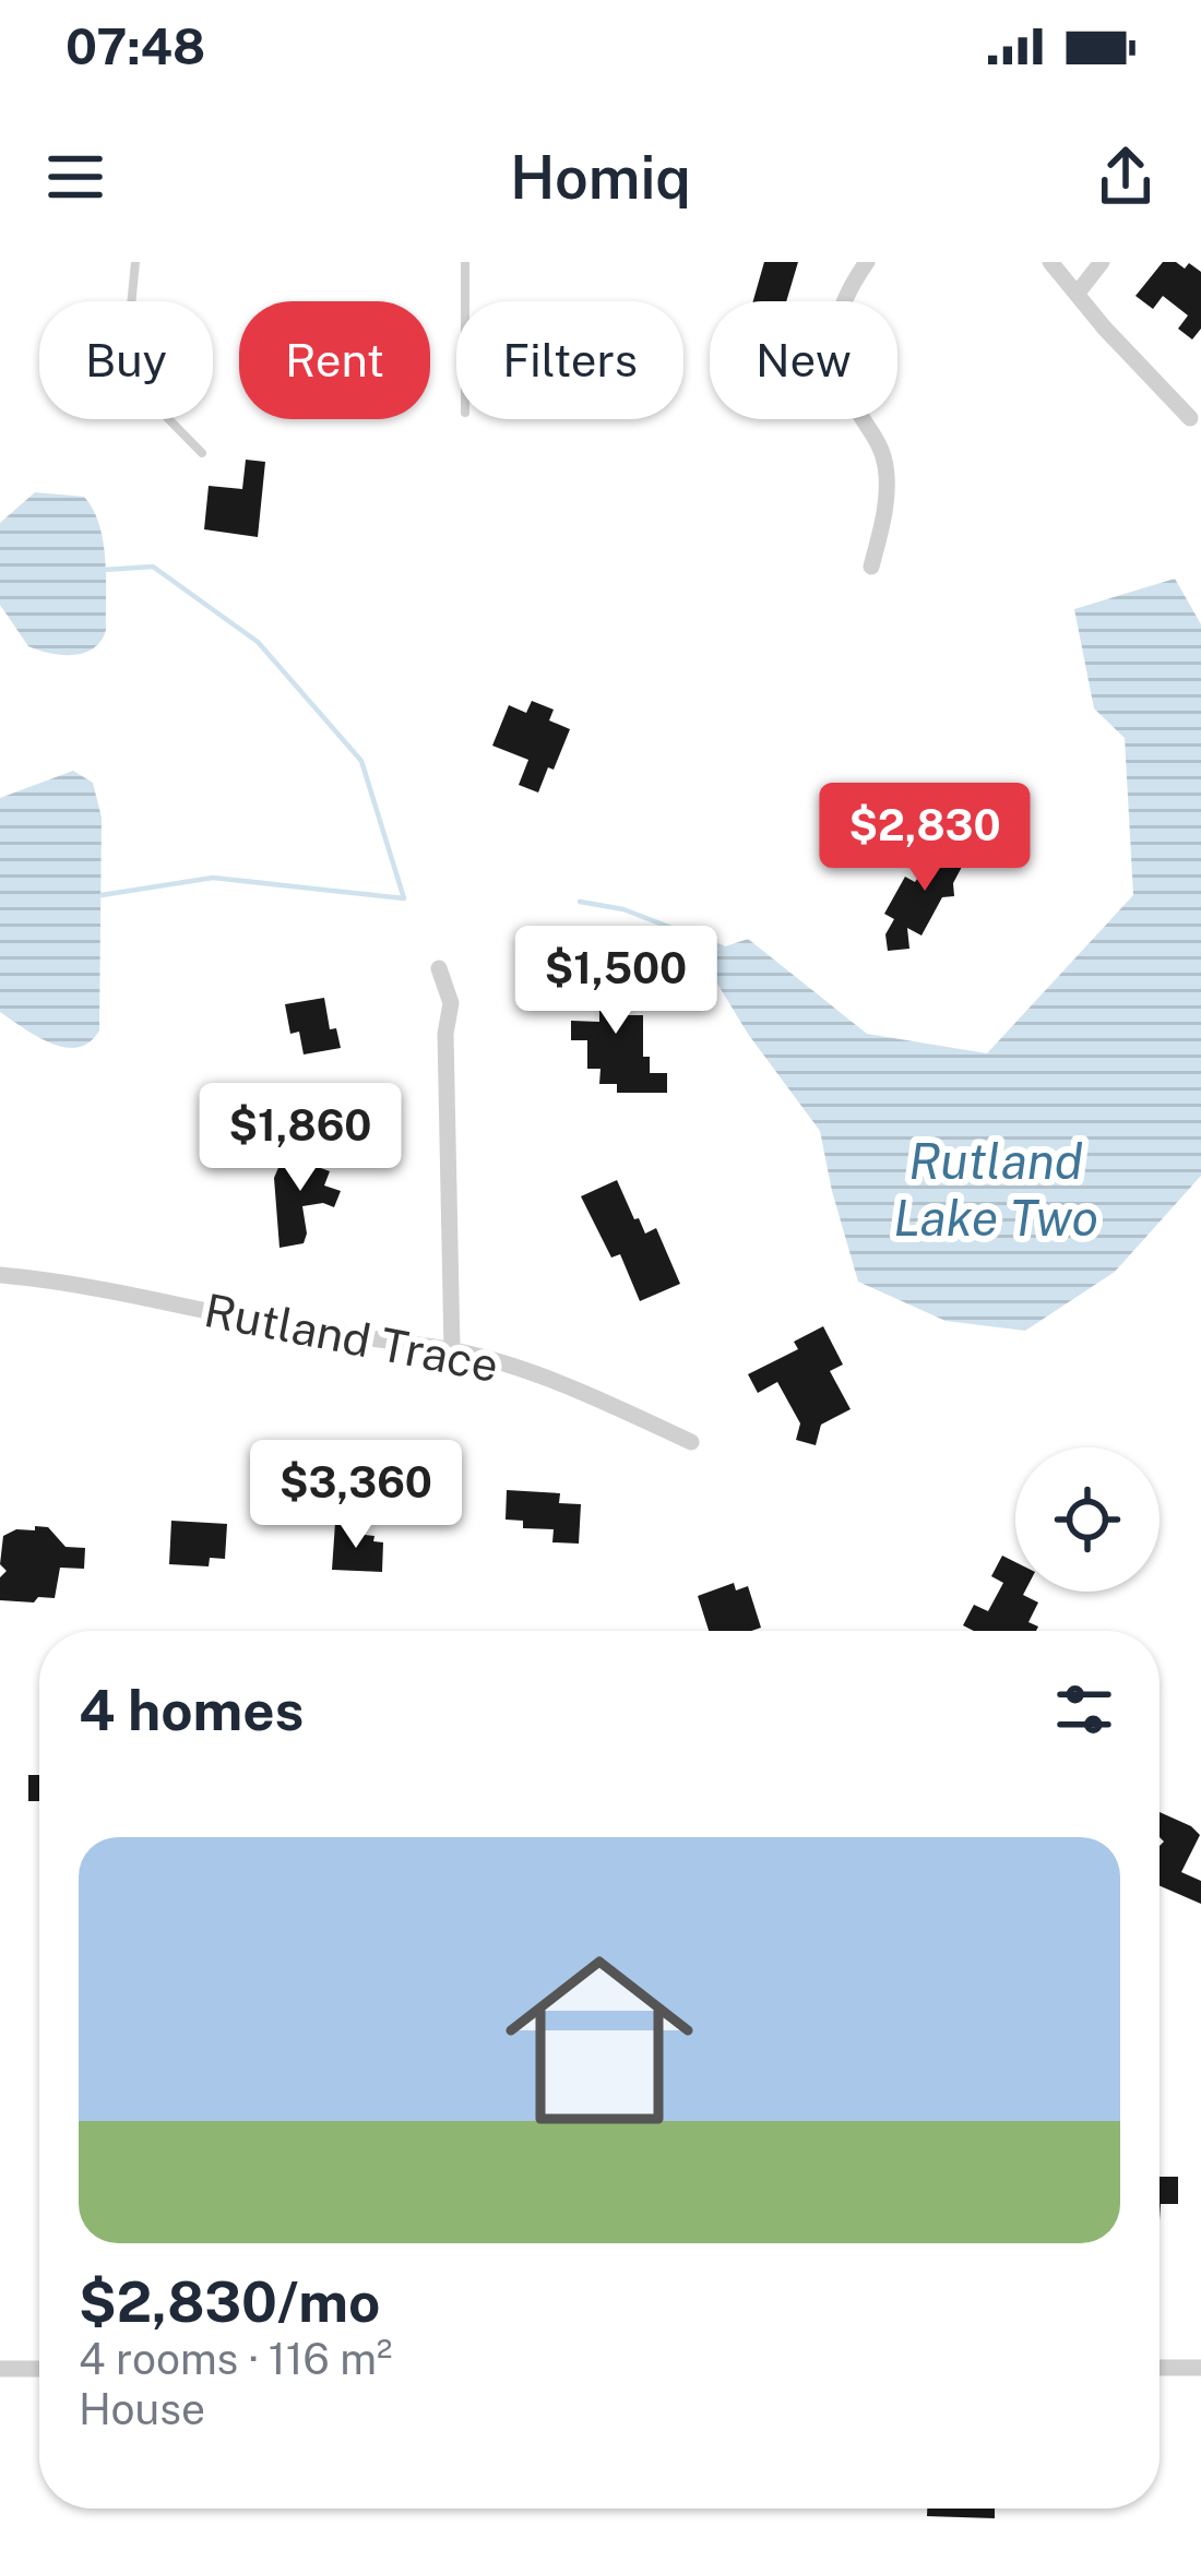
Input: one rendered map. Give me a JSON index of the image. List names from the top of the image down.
{
  "streets": {
    "street": ["Rutland Trace"]
  },
  "water": ["Rutland Lake Two"],
  "page": {
    "status": "07:48",
    "header": "Homiq",
    "chip": [
      "Buy",
      "Rent",
      "Filters",
      "New"
    ],
    "price": [
      "$2,830",
      "$1,500",
      "$1,860",
      "$3,360"
    ],
    "heading": "4 homes",
    "list": [
      {
        "name": "$2,830/mo",
        "note": "4 rooms · 116 m² · House"
      }
    ]
  }
}
